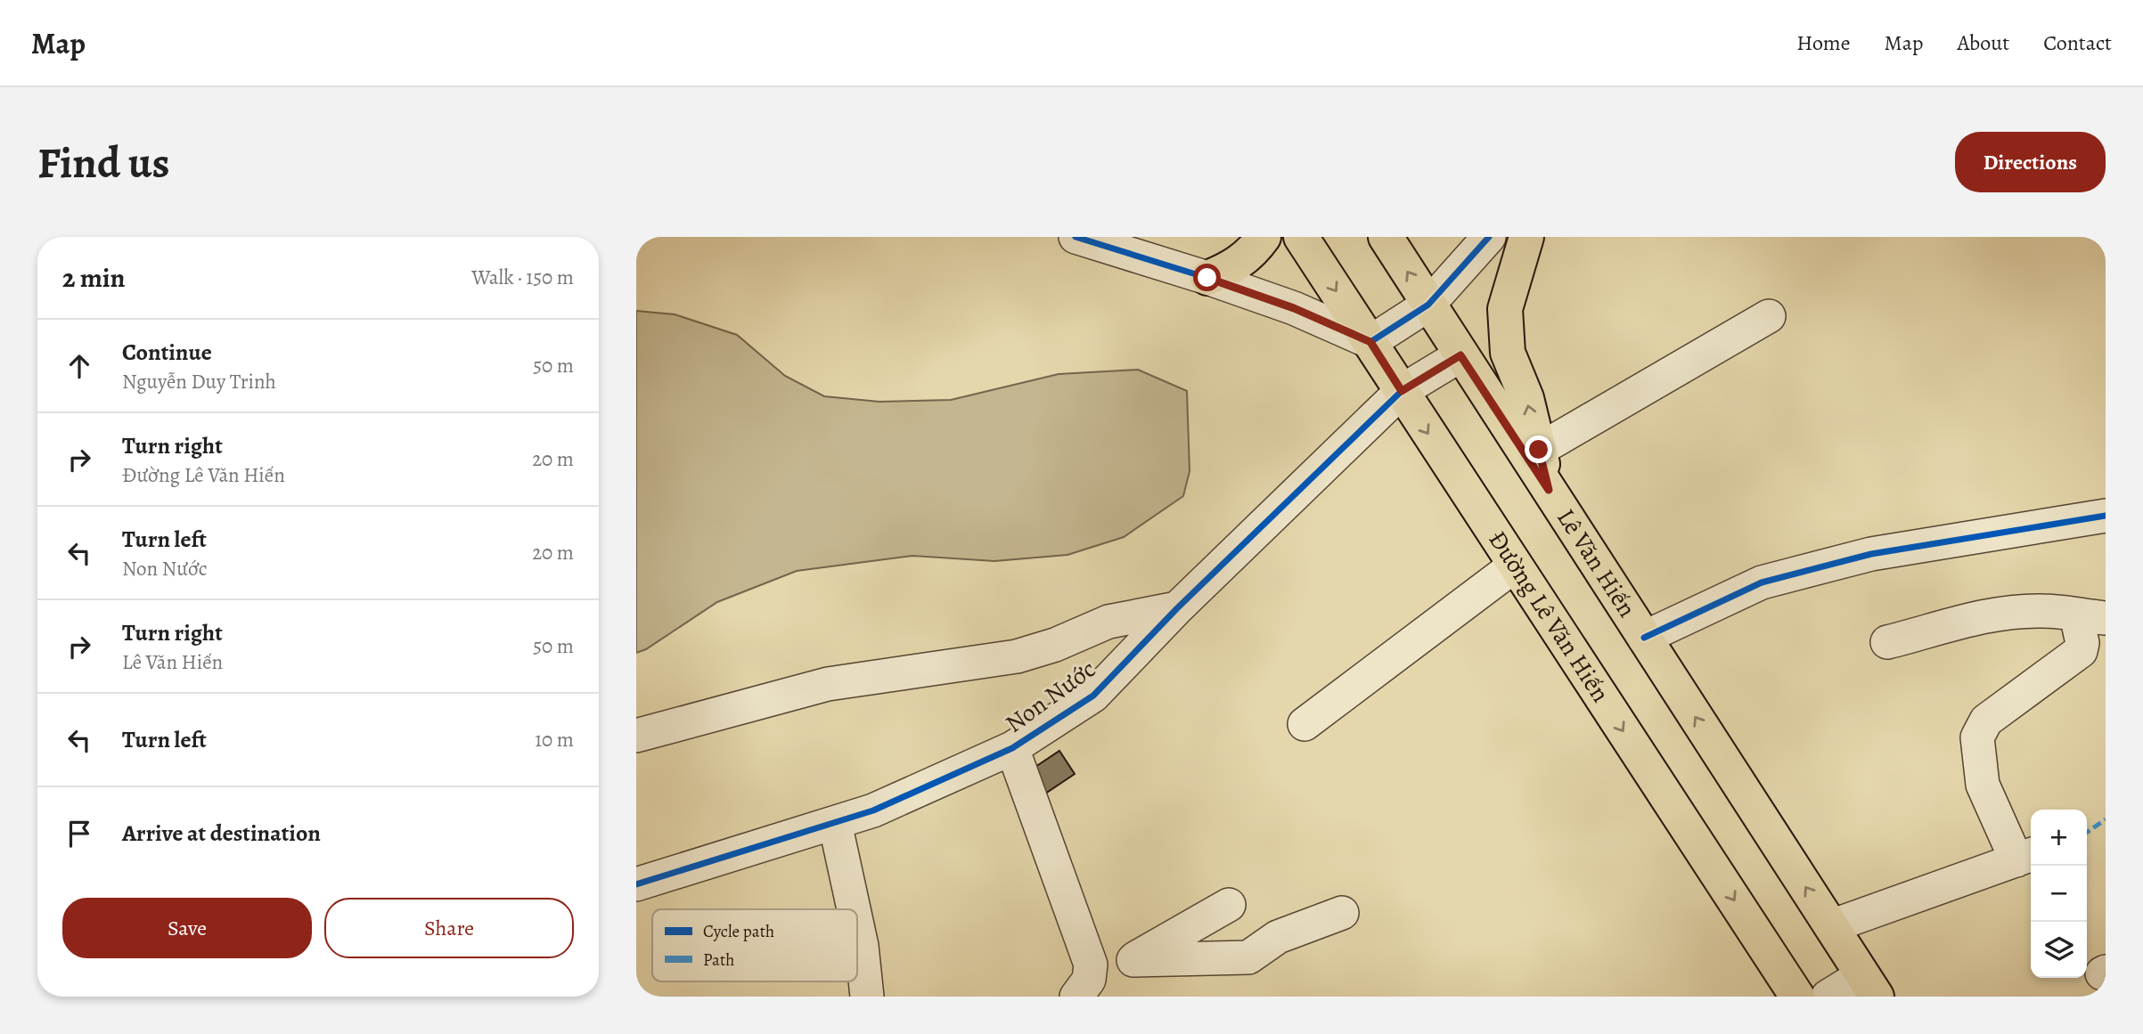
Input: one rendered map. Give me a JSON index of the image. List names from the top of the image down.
{
  "streets": {
    "main road": ["Lê Văn Hiến", "Đường Lê Văn Hiến"],
    "street": ["Non Nước"]
  },
  "crossings": [
    ["Lê Văn Hiến", "Non Nước"],
    ["Đường Lê Văn Hiến", "Non Nước"]
  ],
  "legend": ["Cycle path", "Path"],
  "page": {
    "header": "Map",
    "nav": [
      "Home",
      "Map",
      "About",
      "Contact"
    ],
    "buttons": [
      "Directions",
      ["Save", "Share"]
    ],
    "title": "Find us",
    "heading": ["2 min", "Walk · 150 m"],
    "list": [
      ["Continue", "Nguyễn Duy Trinh", "50 m"],
      ["Turn right", "Đường Lê Văn Hiến", "20 m"],
      ["Turn left", "Non Nước", "20 m"],
      ["Turn right", "Lê Văn Hiến", "50 m"],
      ["Turn left", "10 m"],
      "Arrive at destination"
    ],
    "map_buttons": ["+", "−"]
  }
}
